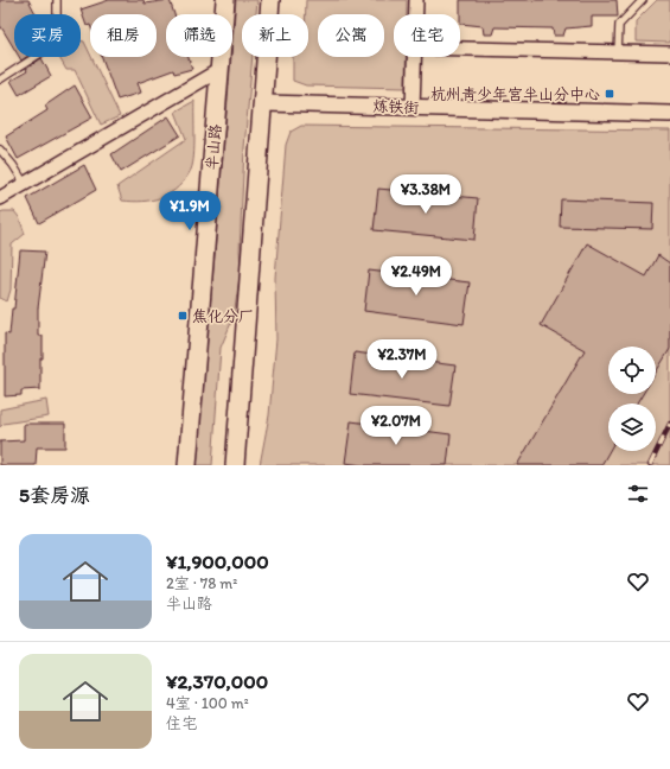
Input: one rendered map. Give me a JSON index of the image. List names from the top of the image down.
{
  "streets": {
    "main road": ["半山路"],
    "street": ["炼铁街"]
  },
  "places": {
    "transit": ["杭州青少年宫半山分中心", "焦化分厂"]
  },
  "page": {
    "chip": [
      "买房",
      "租房",
      "筛选",
      "新上",
      "公寓",
      "住宅"
    ],
    "price": [
      "¥3.38M",
      "¥1.9M",
      "¥2.49M",
      "¥2.37M",
      "¥2.07M"
    ],
    "heading": "5套房源",
    "list": [
      {
        "name": "¥1,900,000",
        "note": "2室 · 78 m² · 半山路"
      },
      {
        "name": "¥2,370,000",
        "note": "4室 · 100 m² · 住宅"
      }
    ]
  }
}
